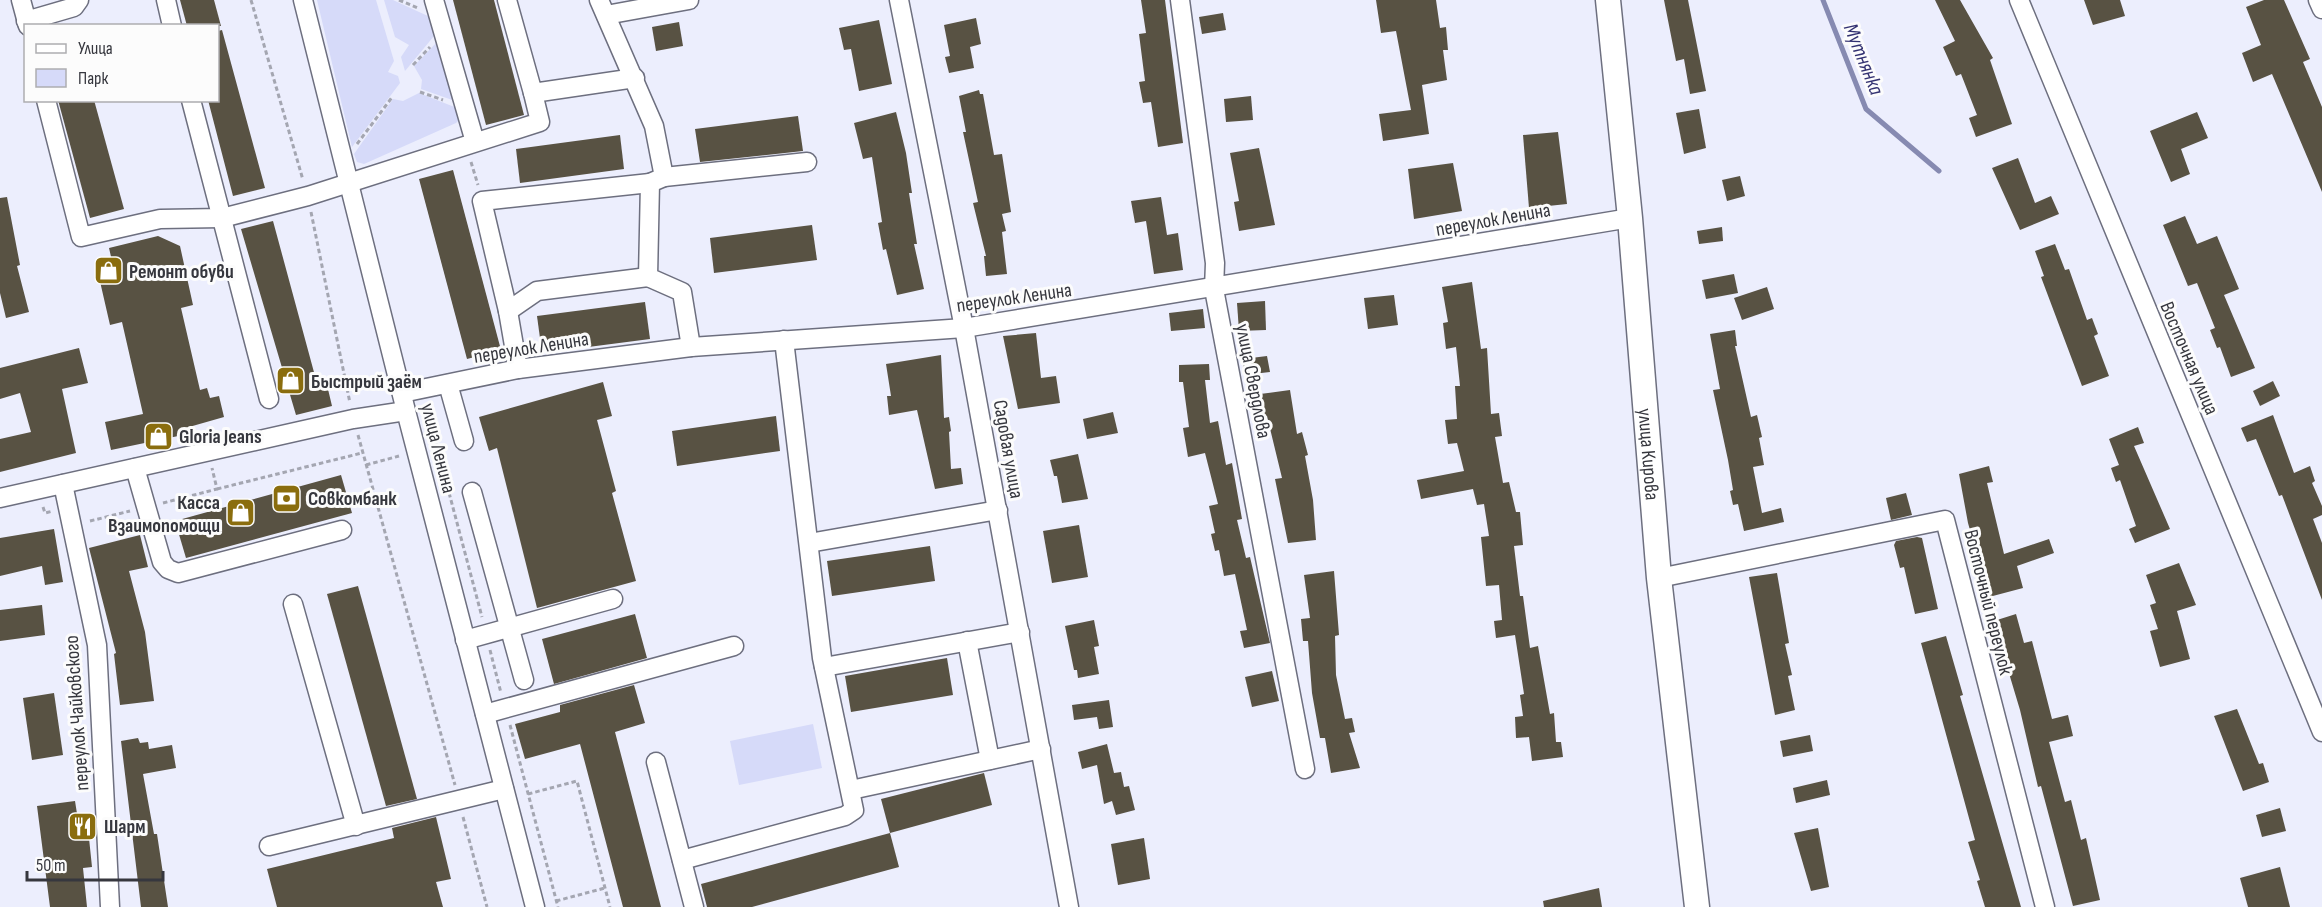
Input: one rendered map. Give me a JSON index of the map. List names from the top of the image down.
{
  "streets": {
    "main road": ["улица Кирова"],
    "street": [
      "переулок Ленина",
      "Восточная улица",
      "улица Свердлова",
      "улица Ленина",
      "Садовая улица",
      "Восточный переулок",
      "переулок Чайковского"
    ]
  },
  "crossings": [
    ["переулок Ленина", "улица Свердлова"],
    ["переулок Ленина", "улица Ленина"],
    ["переулок Ленина", "Садовая улица"],
    ["переулок Ленина", "улица Кирова"],
    ["переулок Ленина", "переулок Чайковского"],
    ["улица Кирова", "Восточный переулок"]
  ],
  "water": ["Мутнянка"],
  "places": {
    "shop": [
      "Ремонт обуви",
      "Быстрый заём",
      "Gloria Jeans",
      "Касса Взаимопомощи"
    ],
    "bank": ["Совкомбанк"],
    "restaurant": ["Шарм"]
  },
  "legend": ["Улица", "Парк"],
  "scale_bar": "50 m"
}
